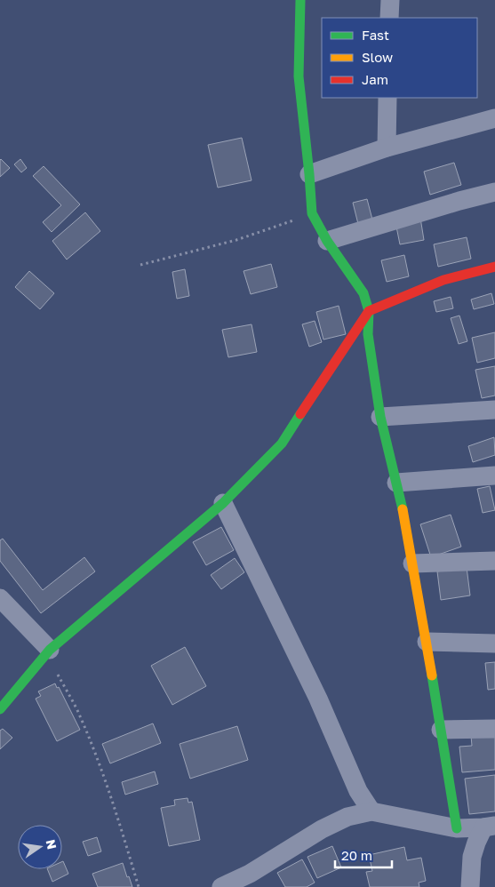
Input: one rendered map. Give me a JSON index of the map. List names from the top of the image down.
{
  "legend": ["Fast", "Slow", "Jam"],
  "scale_bar": "20 m",
  "north": "right"
}
